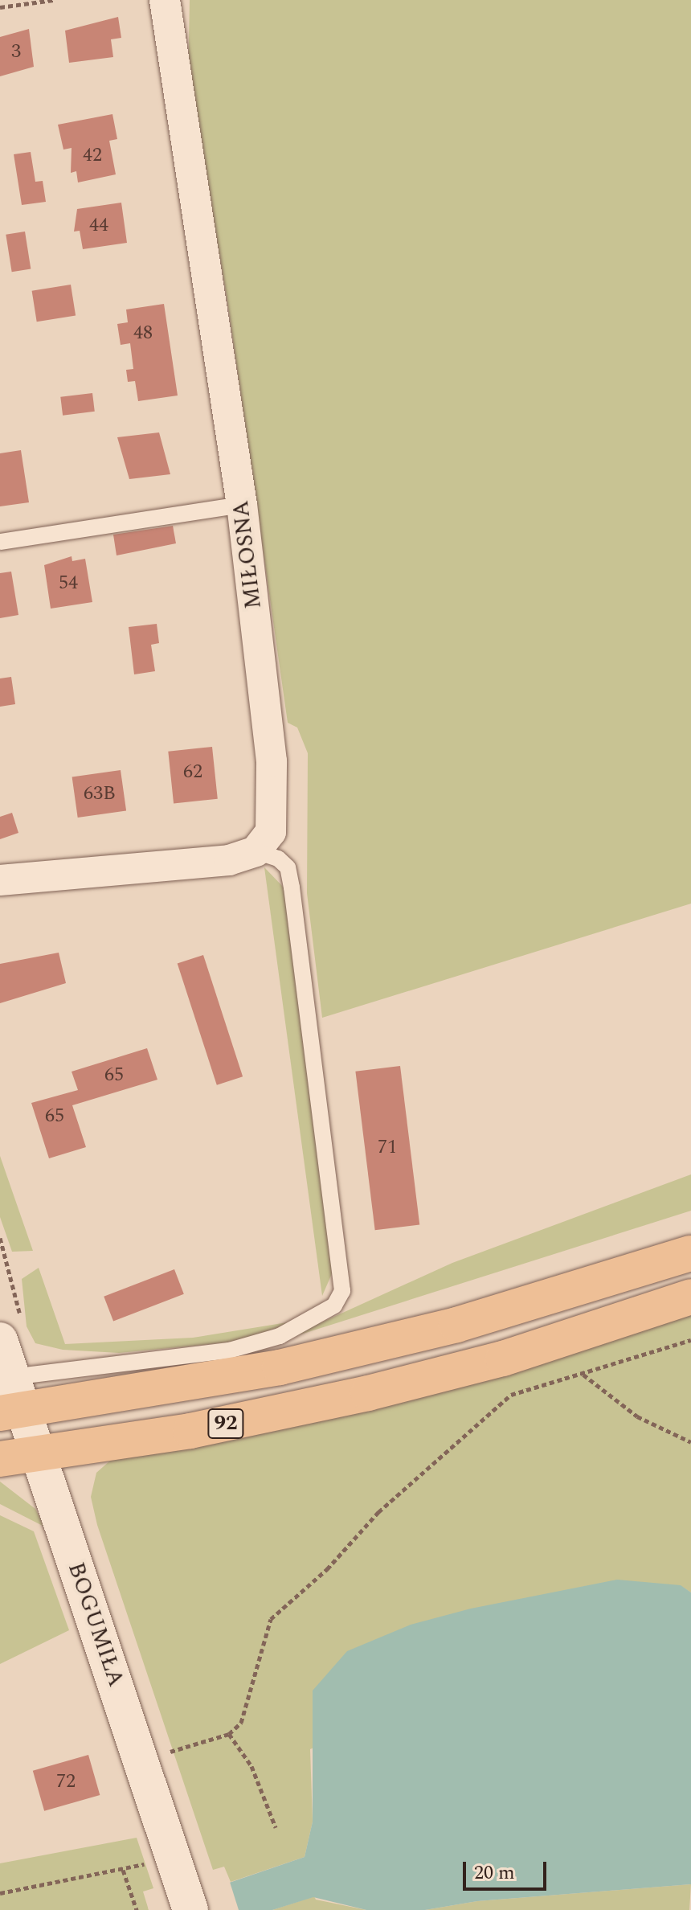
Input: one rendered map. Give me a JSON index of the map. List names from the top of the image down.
{
  "streets": {
    "main road": ["92", "BOGUMIŁA"],
    "street": ["MIŁOSNA"]
  },
  "crossings": [
    ["92", "BOGUMIŁA"]
  ],
  "house_numbers": [
    "3",
    "42",
    "44",
    "48",
    "54",
    "62",
    "63B",
    "65",
    "65",
    "71",
    "72"
  ],
  "scale_bar": "20 m"
}
